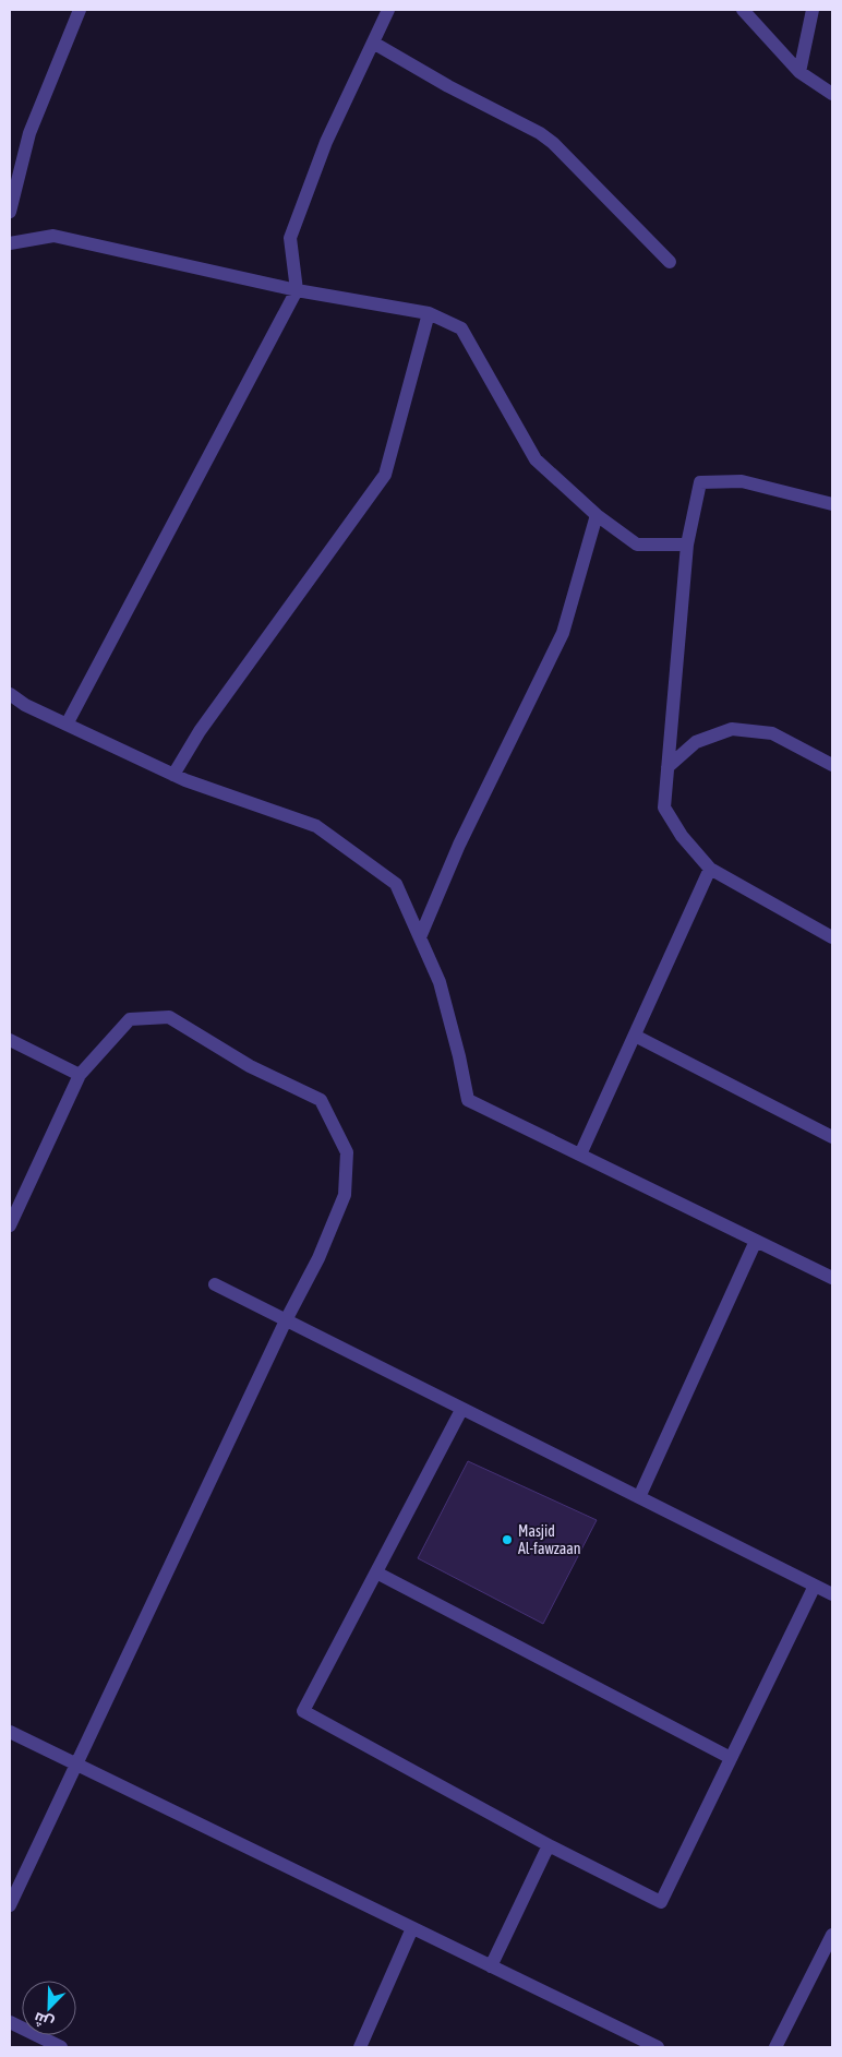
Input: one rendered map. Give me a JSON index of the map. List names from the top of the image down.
{
  "places": ["Masjid Al-fawzaan"],
  "north": "bottom left"
}
